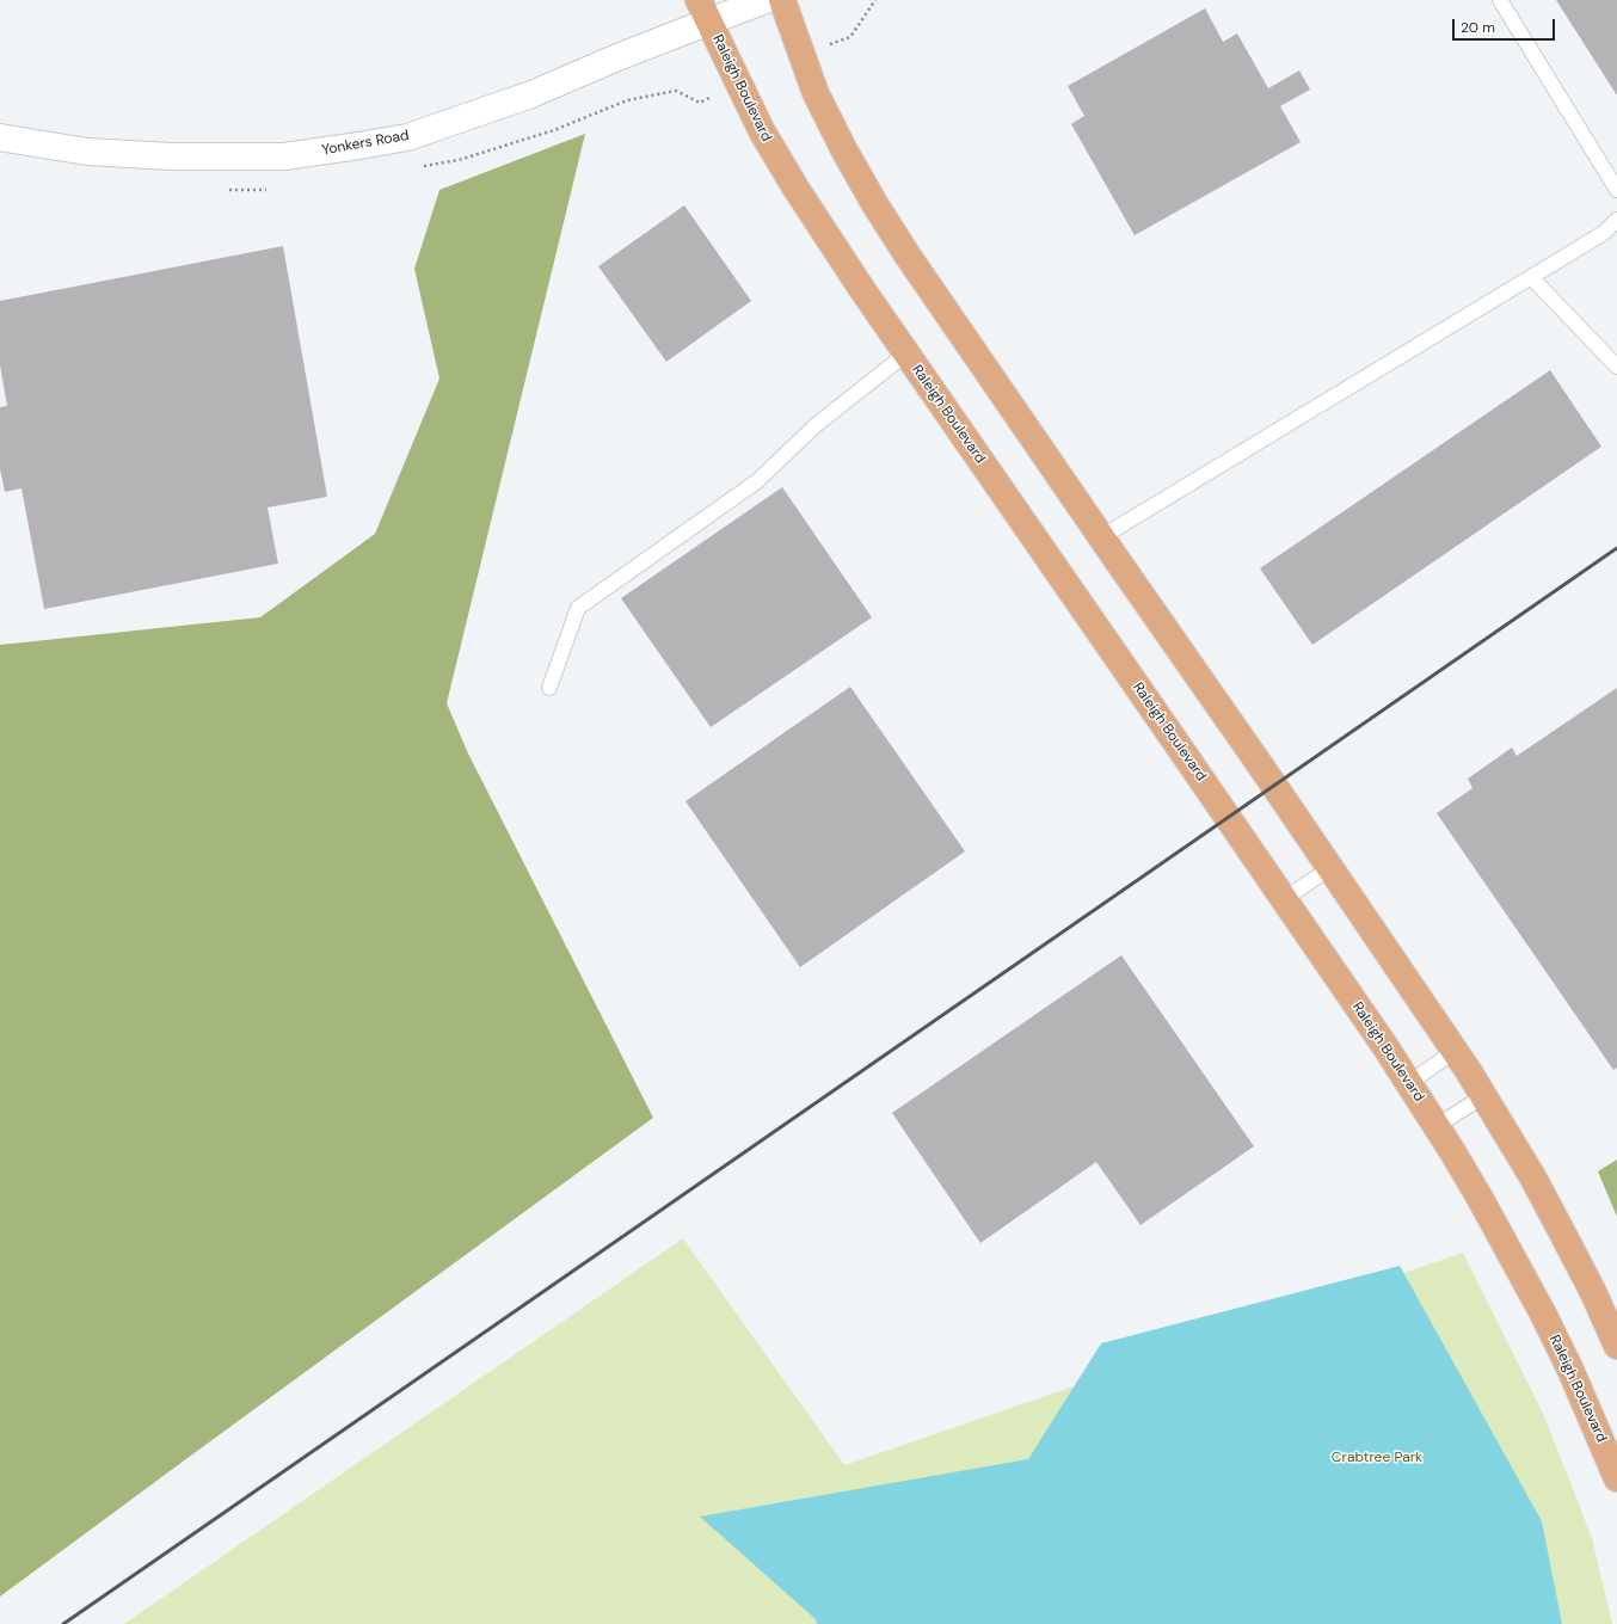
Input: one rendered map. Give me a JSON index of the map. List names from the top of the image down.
{
  "streets": {
    "main road": ["Raleigh Boulevard"],
    "street": ["Yonkers Road"]
  },
  "crossings": [
    ["Raleigh Boulevard", "Yonkers Road"]
  ],
  "parks": ["Crabtree Park"],
  "scale_bar": "20 m"
}
